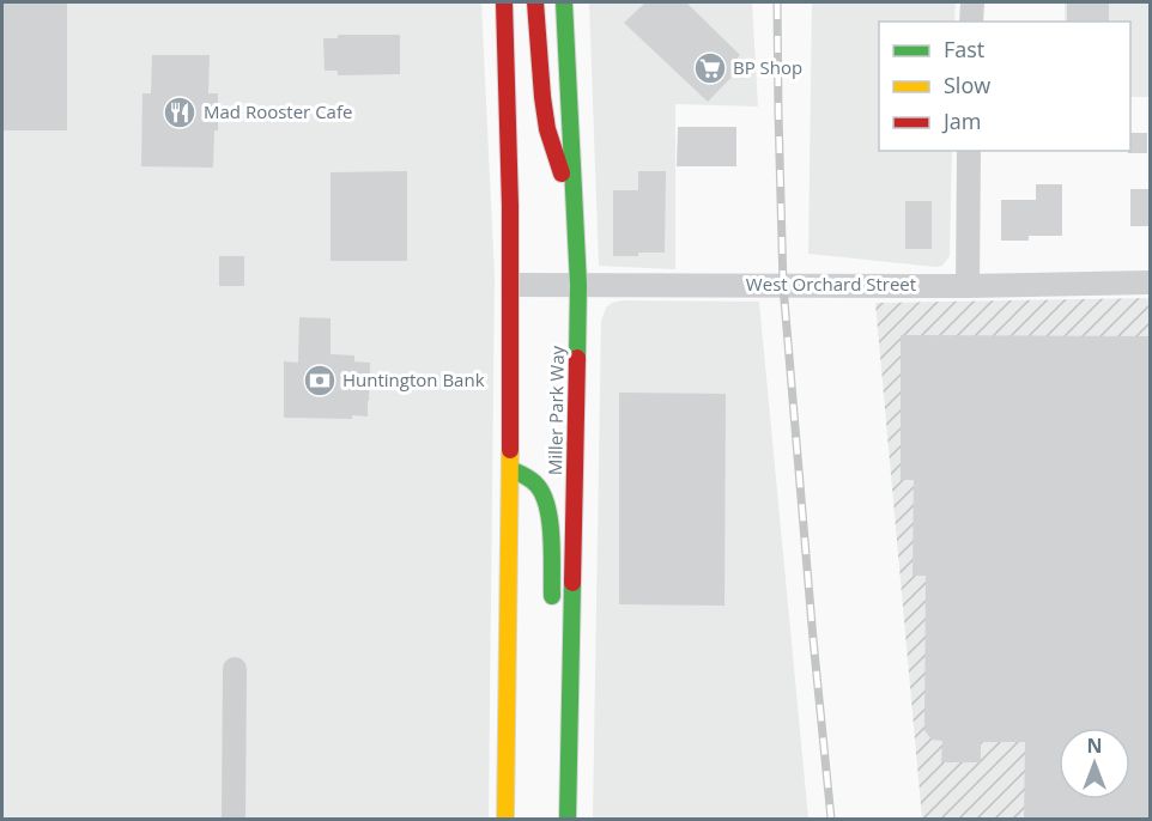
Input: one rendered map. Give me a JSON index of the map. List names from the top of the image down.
{
  "streets": {
    "main road": ["Miller Park Way"],
    "street": ["West Orchard Street"]
  },
  "crossings": [
    ["West Orchard Street", "Miller Park Way"]
  ],
  "places": {
    "supermarket": ["BP Shop"],
    "restaurant": ["Mad Rooster Cafe"],
    "bank": ["Huntington Bank"]
  },
  "legend": ["Fast", "Slow", "Jam"],
  "north": "top"
}
